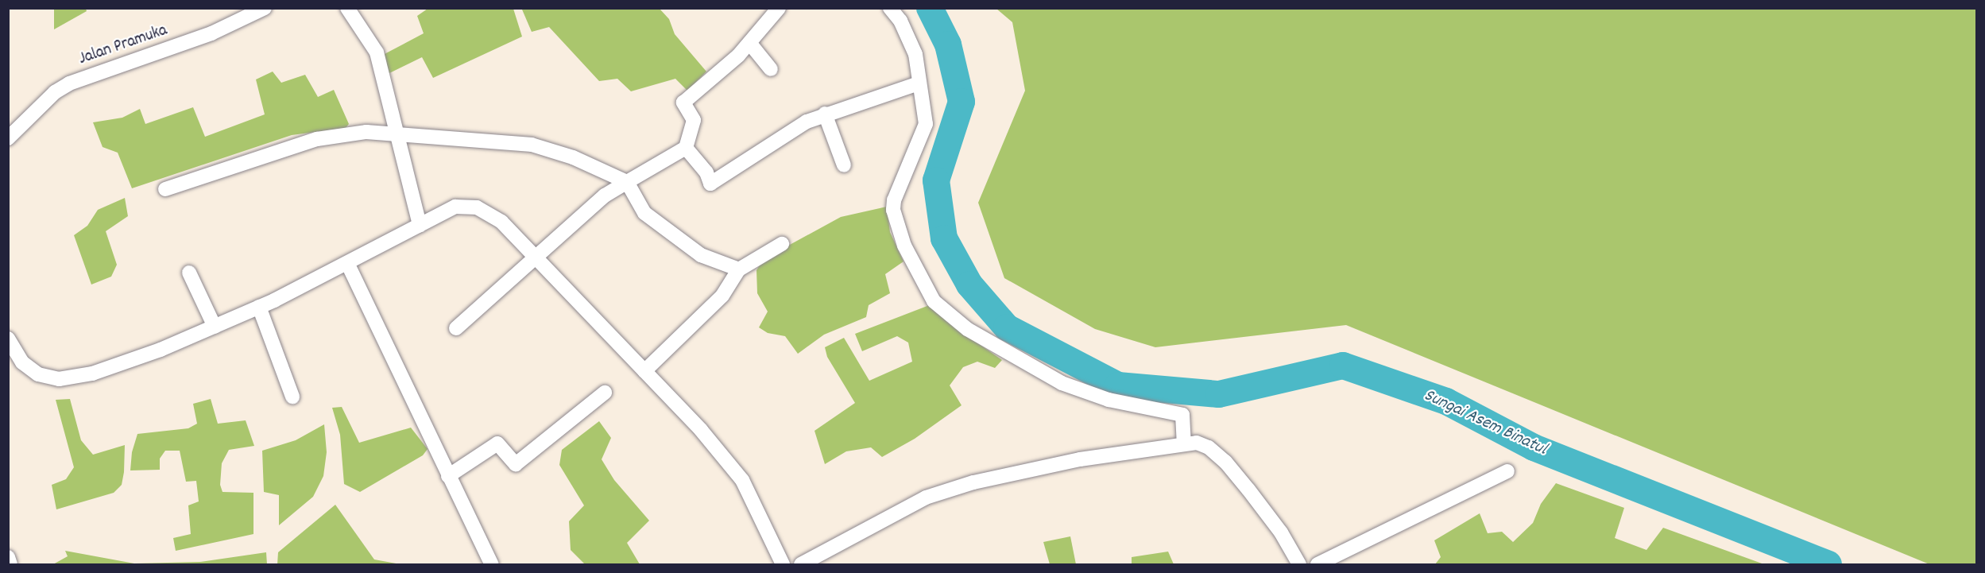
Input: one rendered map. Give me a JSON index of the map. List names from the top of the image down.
{
  "streets": {
    "street": ["Jalan Pramuka"]
  },
  "water": ["Sungai Asem Binatul"]
}
